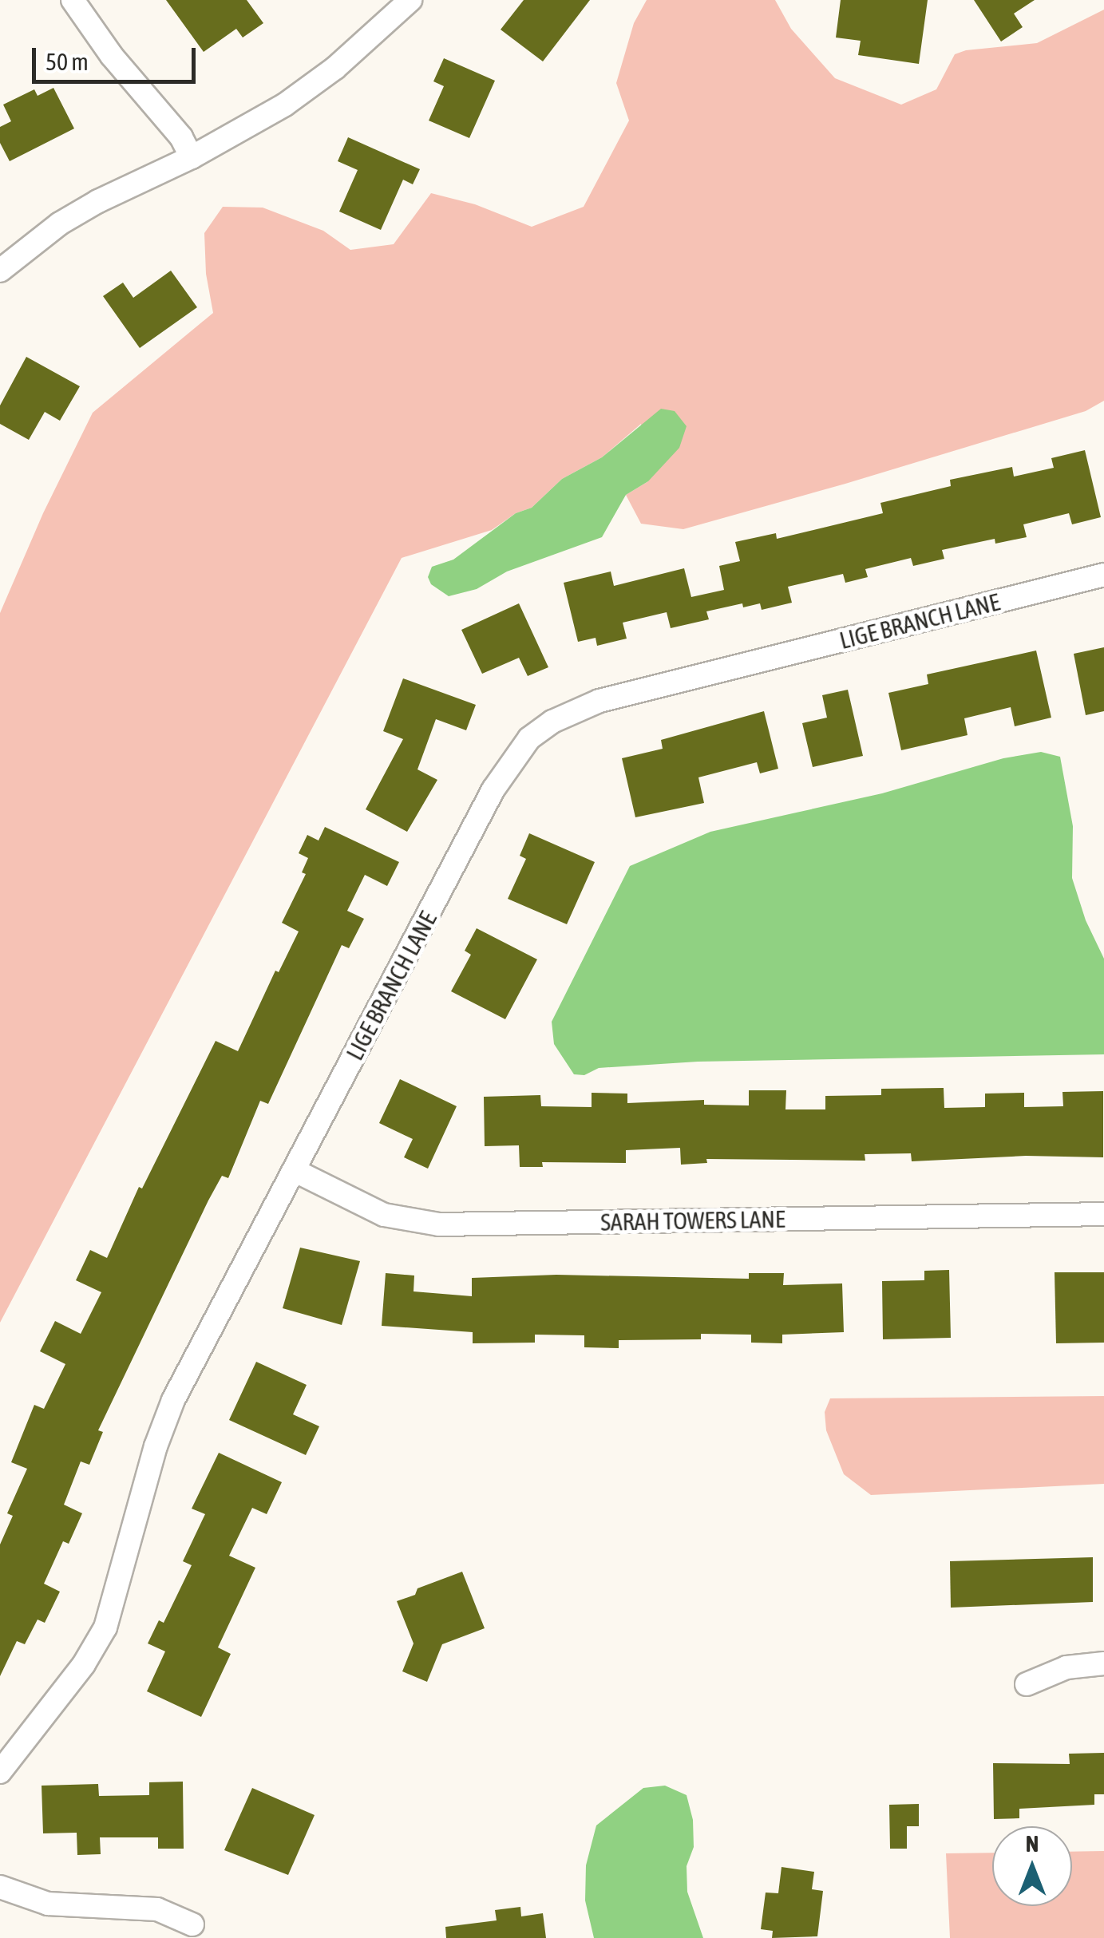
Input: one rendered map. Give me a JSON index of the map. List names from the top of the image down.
{
  "streets": {
    "street": ["LIGE BRANCH LANE", "SARAH TOWERS LANE"]
  },
  "crossings": [
    ["LIGE BRANCH LANE", "SARAH TOWERS LANE"]
  ],
  "scale_bar": "50 m",
  "north": "top"
}
